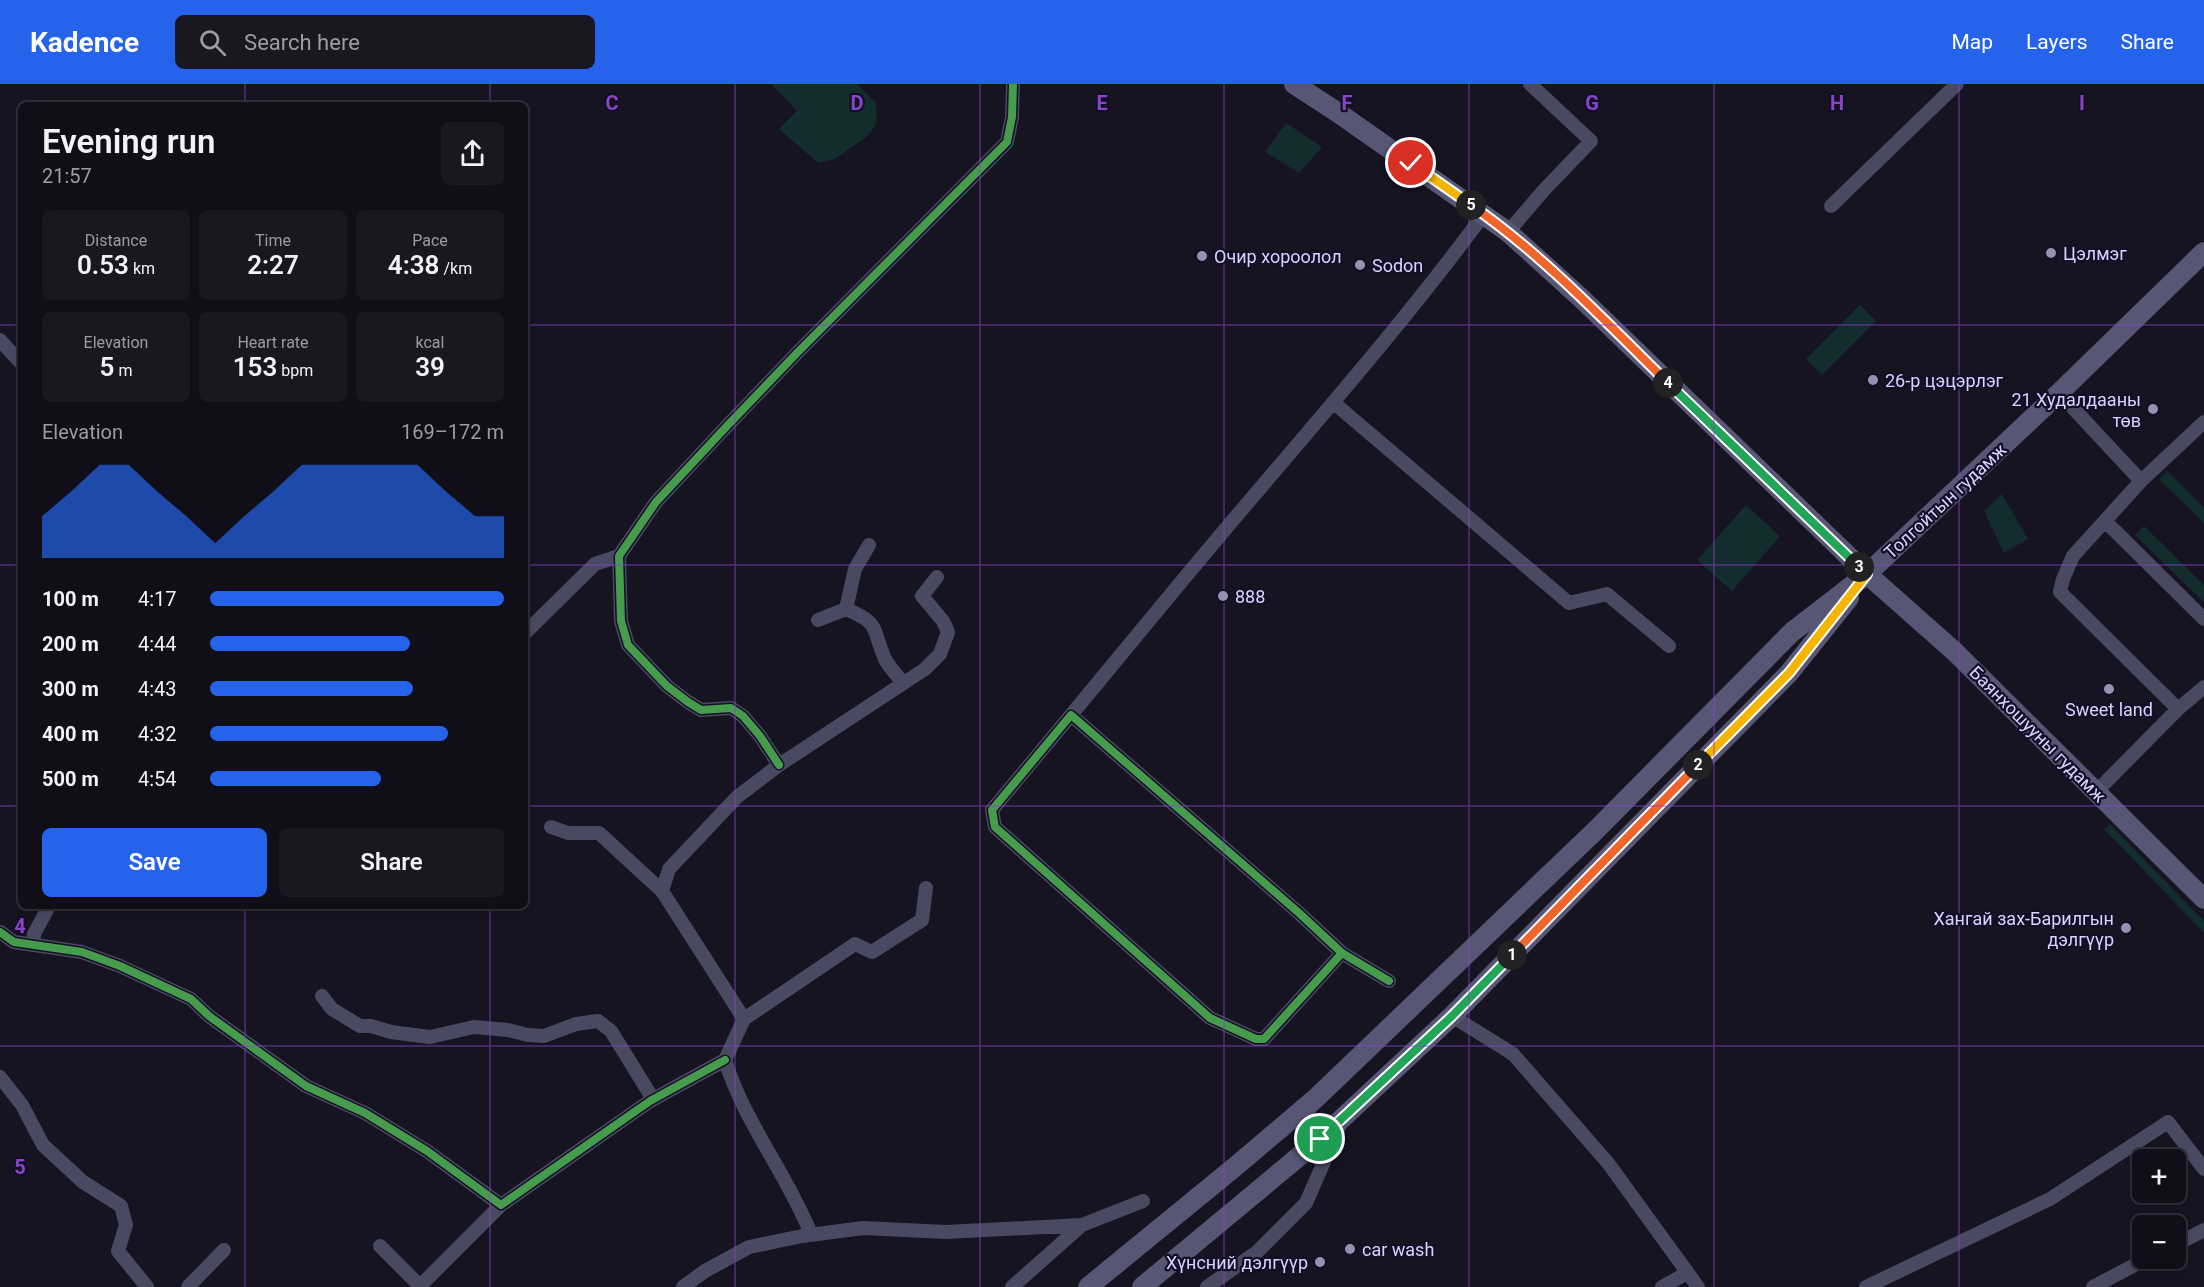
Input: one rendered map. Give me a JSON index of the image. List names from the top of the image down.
{
  "streets": {
    "main road": ["Толгойтын гудамж", "Баянхошууны гудамж"]
  },
  "crossings": [
    ["Толгойтын гудамж", "Баянхошууны гудамж"]
  ],
  "places": [
    "Цэлмэг",
    "Очир хороолол",
    "Sodon",
    "26-р цэцэрлэг",
    "21 Худалдааны төв",
    "888",
    "Sweet land",
    "Хангай зах-Барилгын дэлгүүр",
    "car wash",
    "Хүнсний дэлгүүр"
  ],
  "page": {
    "header": "Kadence",
    "search": "Search here",
    "nav": ["Map", "Layers", "Share"],
    "heading": ["Evening run", "21:57"],
    "pins": [
      "5",
      "4",
      "3",
      "2",
      "1"
    ],
    "stats": [
      ["Distance", "0.53 km"],
      ["Time", "2:27"],
      ["Pace", "4:38 /km"],
      ["Elevation", "5 m"],
      ["Heart rate", "153 bpm"],
      ["kcal", "39"]
    ],
    "chart": ["Elevation", "169–172 m"],
    "list": [
      {
        "name": "100 m",
        "note": "4:17"
      },
      {
        "name": "200 m",
        "note": "4:44"
      },
      {
        "name": "300 m",
        "note": "4:43"
      },
      {
        "name": "400 m",
        "note": "4:32"
      },
      {
        "name": "500 m",
        "note": "4:54"
      }
    ],
    "buttons": ["Save", "Share"],
    "map_buttons": ["+", "−"]
  },
  "grid": {
    "columns": [
      "C",
      "D",
      "E",
      "F",
      "G",
      "H",
      "I"
    ],
    "rows": ["4", "5"]
  }
}
